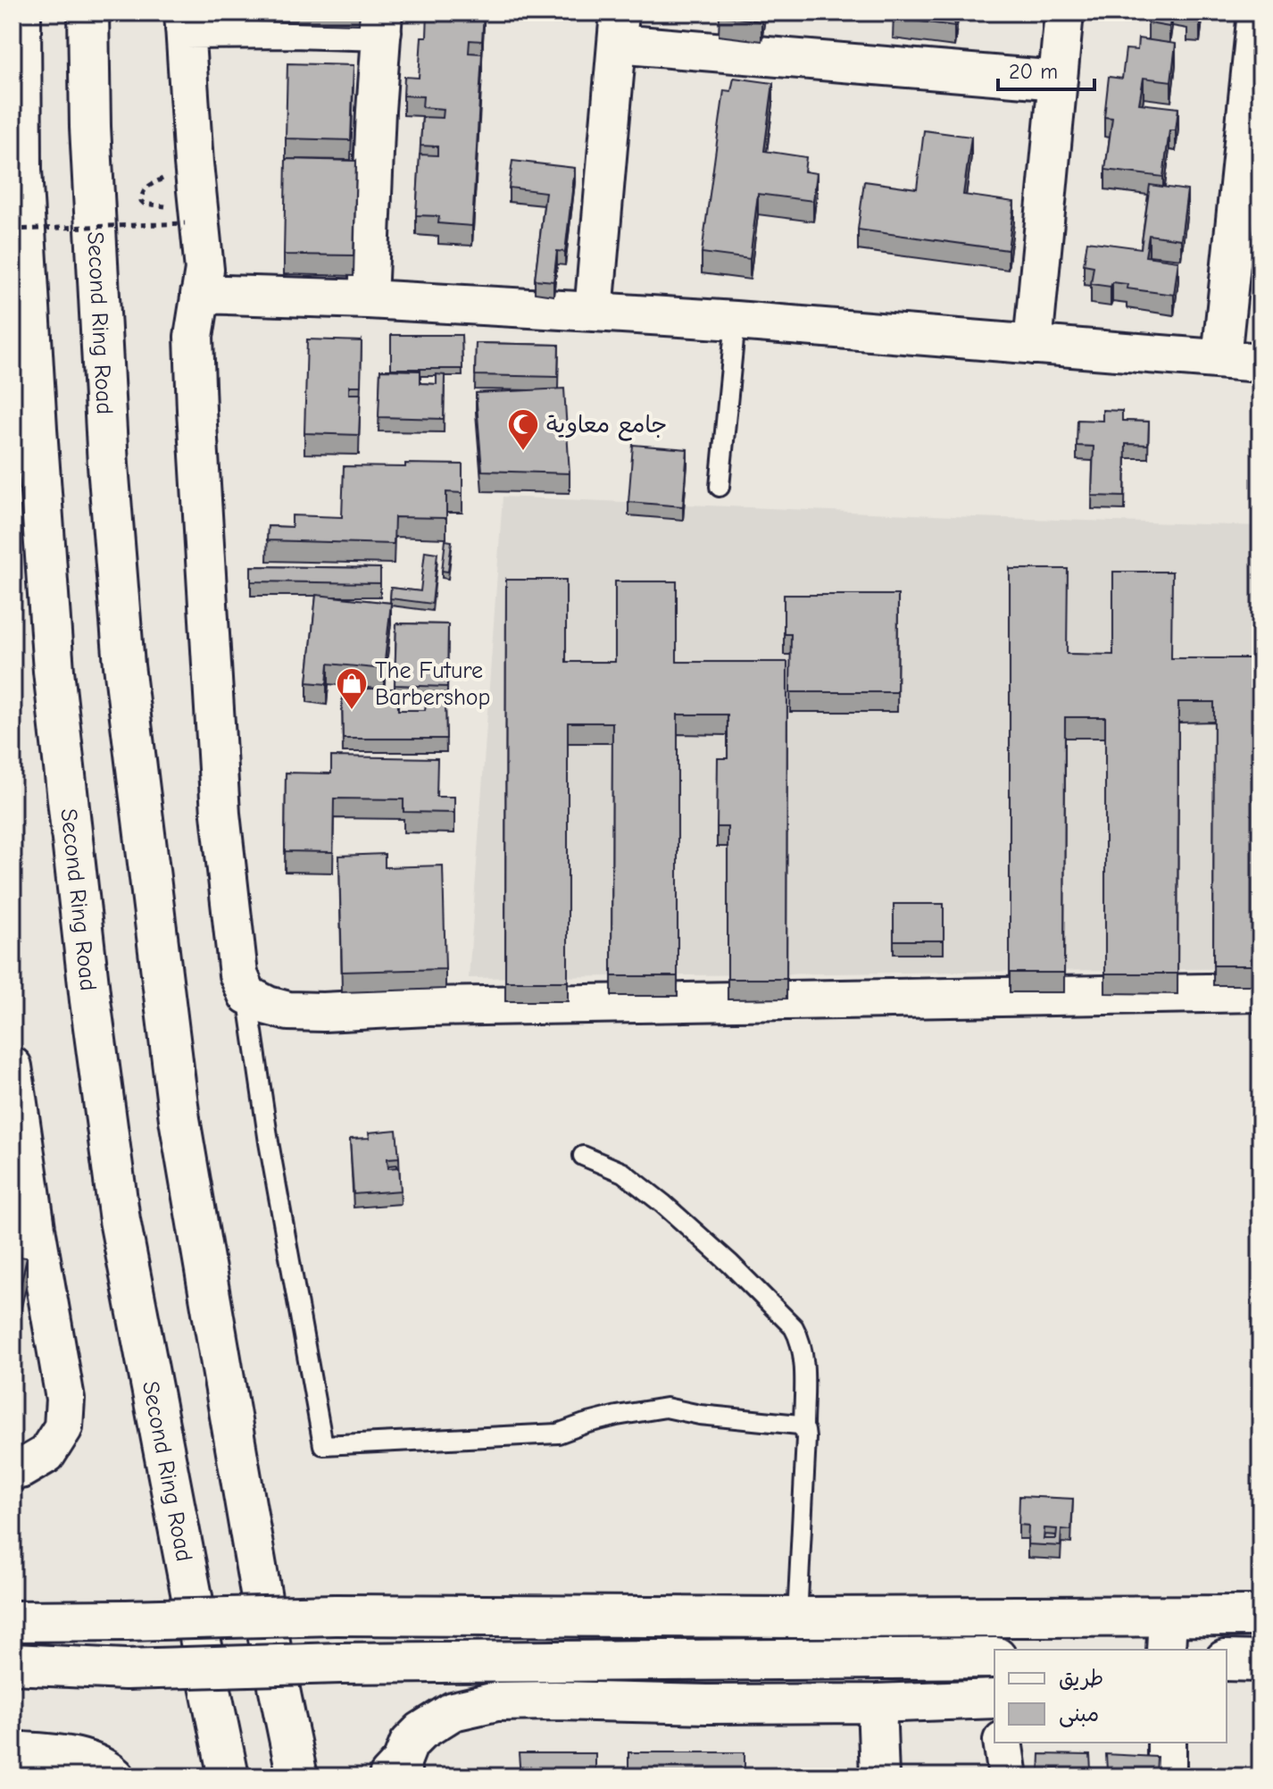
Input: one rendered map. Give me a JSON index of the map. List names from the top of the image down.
{
  "streets": {
    "main road": ["Second Ring Road"]
  },
  "places": {
    "mosque": ["جامع معاوية"],
    "shop": ["The Future Barbershop"]
  },
  "legend": ["طريق", "مبنى"],
  "scale_bar": "20 m"
}
